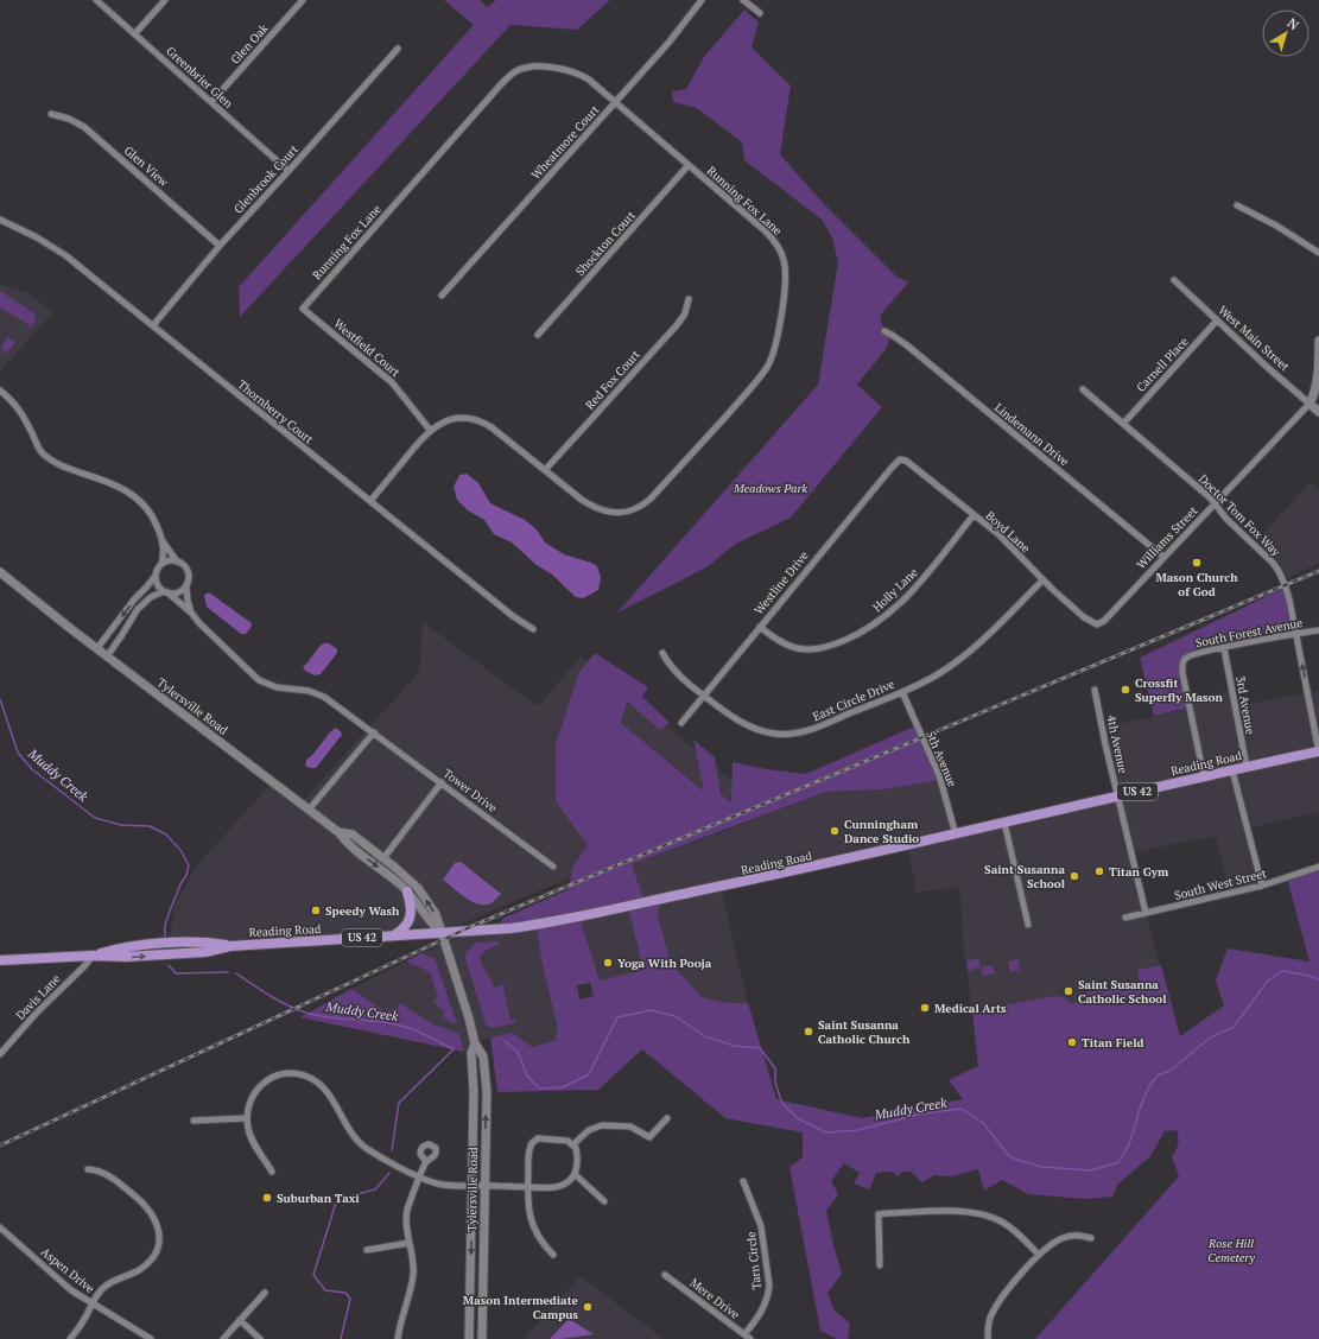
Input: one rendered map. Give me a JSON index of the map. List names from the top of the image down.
{
  "streets": {
    "main road": [
      "West Main Street",
      "Tylersville Road",
      "Reading Road",
      "US 42"
    ],
    "street": [
      "Glen Oak",
      "Greenbrier Glen",
      "Wheatmore Court",
      "Glen View",
      "Glenbrook Court",
      "Running Fox Lane",
      "Shockton Court",
      "Westfield Court",
      "Carnell Place",
      "Red Fox Court",
      "Thornberry Court",
      "Lindemann Drive",
      "Doctor Tom Fox Way",
      "Boyd Lane",
      "Williams Street",
      "Westline Drive",
      "Holly Lane",
      "South Forest Avenue",
      "East Circle Drive",
      "3rd Avenue",
      "4th Avenue",
      "5th Avenue",
      "Tower Drive",
      "South West Street",
      "Davis Lane",
      "Tarn Circle",
      "Aspen Drive",
      "Mere Drive"
    ]
  },
  "crossings": [
    ["Glen Oak", "Greenbrier Glen"],
    ["Greenbrier Glen", "Glenbrook Court"],
    ["Wheatmore Court", "Running Fox Lane"],
    ["Glen View", "Glenbrook Court"],
    ["Glenbrook Court", "Thornberry Court"],
    ["Running Fox Lane", "Shockton Court"],
    ["Running Fox Lane", "Westfield Court"],
    ["Running Fox Lane", "Red Fox Court"],
    ["Running Fox Lane", "Thornberry Court"],
    ["West Main Street", "Carnell Place"],
    ["West Main Street", "Williams Street"],
    ["Carnell Place", "Doctor Tom Fox Way"],
    ["Lindemann Drive", "Williams Street"],
    ["Doctor Tom Fox Way", "Williams Street"],
    ["Doctor Tom Fox Way", "South Forest Avenue"],
    ["Doctor Tom Fox Way", "Reading Road"],
    ["Boyd Lane", "Williams Street"],
    ["Boyd Lane", "Westline Drive"],
    ["Boyd Lane", "Holly Lane"],
    ["Boyd Lane", "East Circle Drive"],
    ["Westline Drive", "Holly Lane"],
    ["Westline Drive", "East Circle Drive"],
    ["South Forest Avenue", "3rd Avenue"],
    ["South Forest Avenue", "Reading Road"],
    ["East Circle Drive", "5th Avenue"],
    ["3rd Avenue", "Reading Road"],
    ["Tylersville Road", "Reading Road"],
    ["4th Avenue", "Reading Road"],
    ["4th Avenue", "South West Street"],
    ["5th Avenue", "Reading Road"],
    ["Reading Road", "Davis Lane"],
    ["Tarn Circle", "Mere Drive"]
  ],
  "water": ["Muddy Creek"],
  "parks": ["Meadows Park", "Rose Hill Cemetery"],
  "places": [
    "Mason Church of God",
    "Crossfit Superfly Mason",
    "Cunningham Dance Studio",
    "Titan Gym",
    "Saint Susanna School",
    "Speedy Wash",
    "Yoga With Pooja",
    "Saint Susanna Catholic School",
    "Medical Arts",
    "Saint Susanna Catholic Church",
    "Titan Field",
    "Suburban Taxi",
    "Mason Intermediate Campus"
  ],
  "north": "top right"
}
